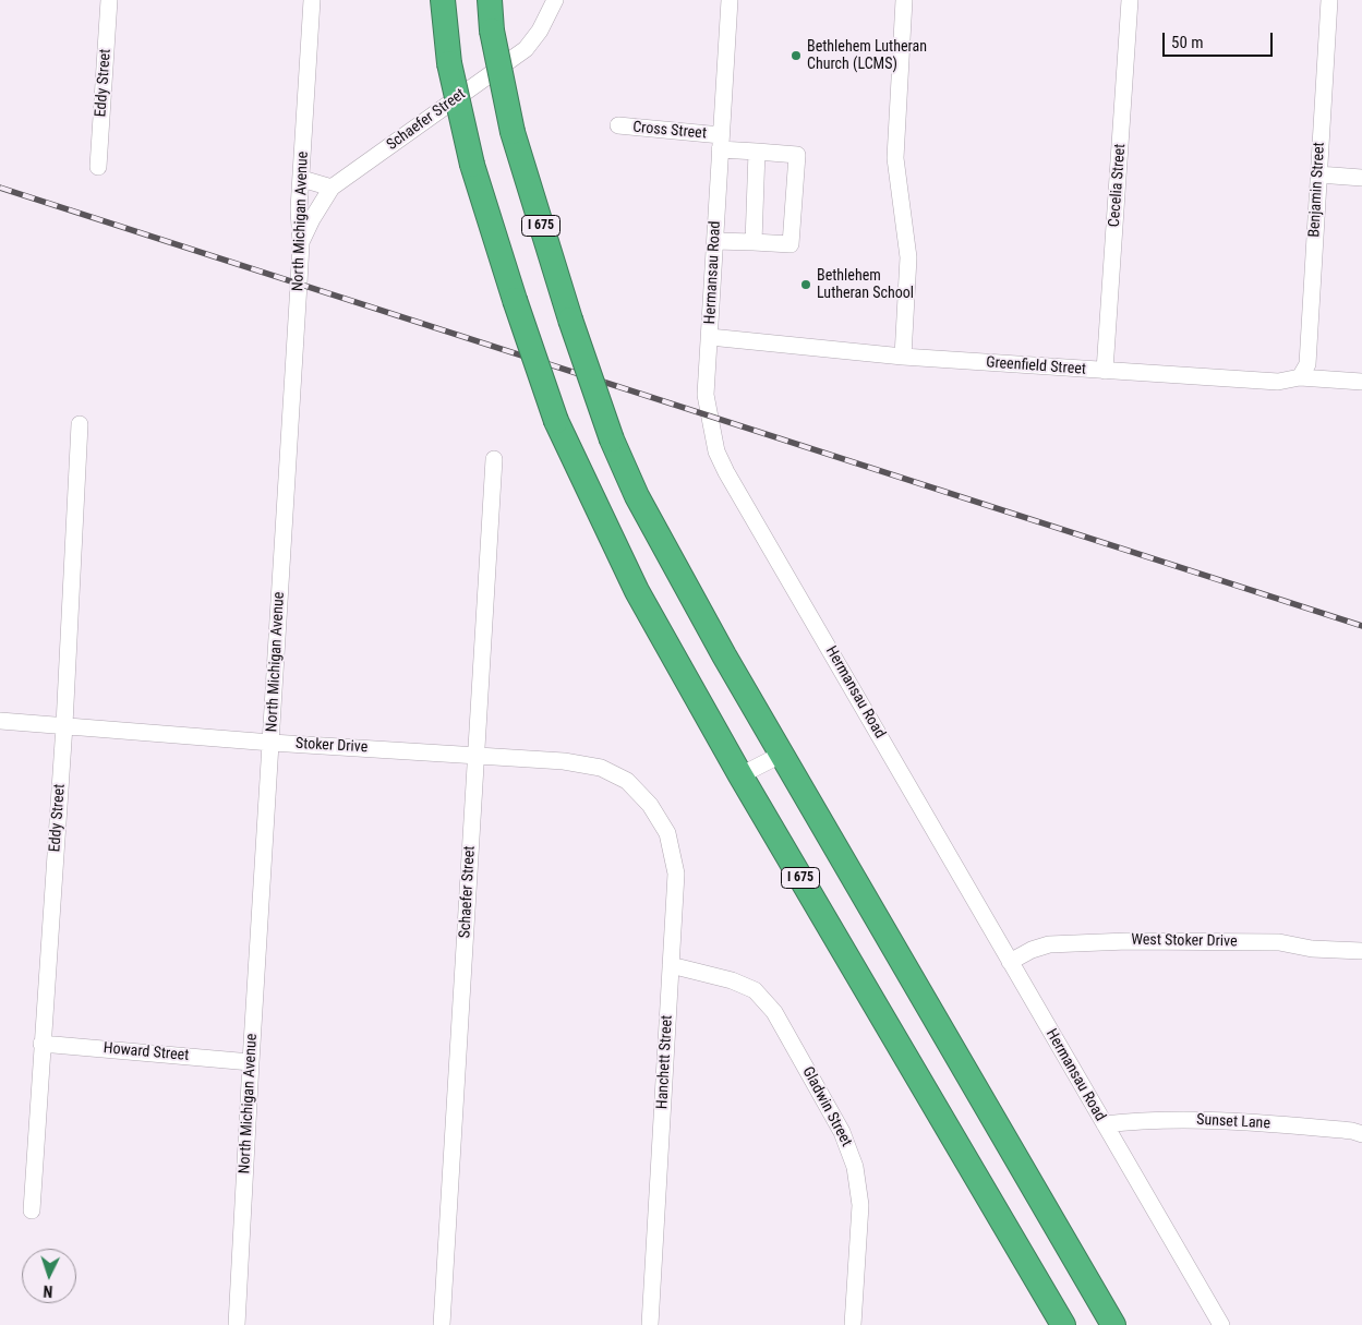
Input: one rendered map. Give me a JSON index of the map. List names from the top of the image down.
{
  "streets": {
    "highway": ["I 675"],
    "street": [
      "Eddy Street",
      "Schaefer Street",
      "Cross Street",
      "Cecelia Street",
      "Benjamin Street",
      "North Michigan Avenue",
      "Hermansau Road",
      "Greenfield Street",
      "Stoker Drive",
      "West Stoker Drive",
      "Howard Street",
      "Hanchett Street",
      "Gladwin Street",
      "Sunset Lane"
    ]
  },
  "crossings": [
    ["Eddy Street", "Stoker Drive"],
    ["Eddy Street", "Howard Street"],
    ["Schaefer Street", "North Michigan Avenue"],
    ["Schaefer Street", "Stoker Drive"],
    ["Cross Street", "Hermansau Road"],
    ["Cecelia Street", "Greenfield Street"],
    ["Benjamin Street", "Greenfield Street"],
    ["North Michigan Avenue", "Stoker Drive"],
    ["North Michigan Avenue", "Howard Street"],
    ["Hermansau Road", "Greenfield Street"],
    ["Hermansau Road", "West Stoker Drive"],
    ["Hermansau Road", "Sunset Lane"],
    ["Stoker Drive", "Hanchett Street"],
    ["Hanchett Street", "Gladwin Street"]
  ],
  "places": ["Bethlehem Lutheran Church (LCMS)", "Bethlehem Lutheran School"],
  "scale_bar": "50 m",
  "north": "bottom"
}
